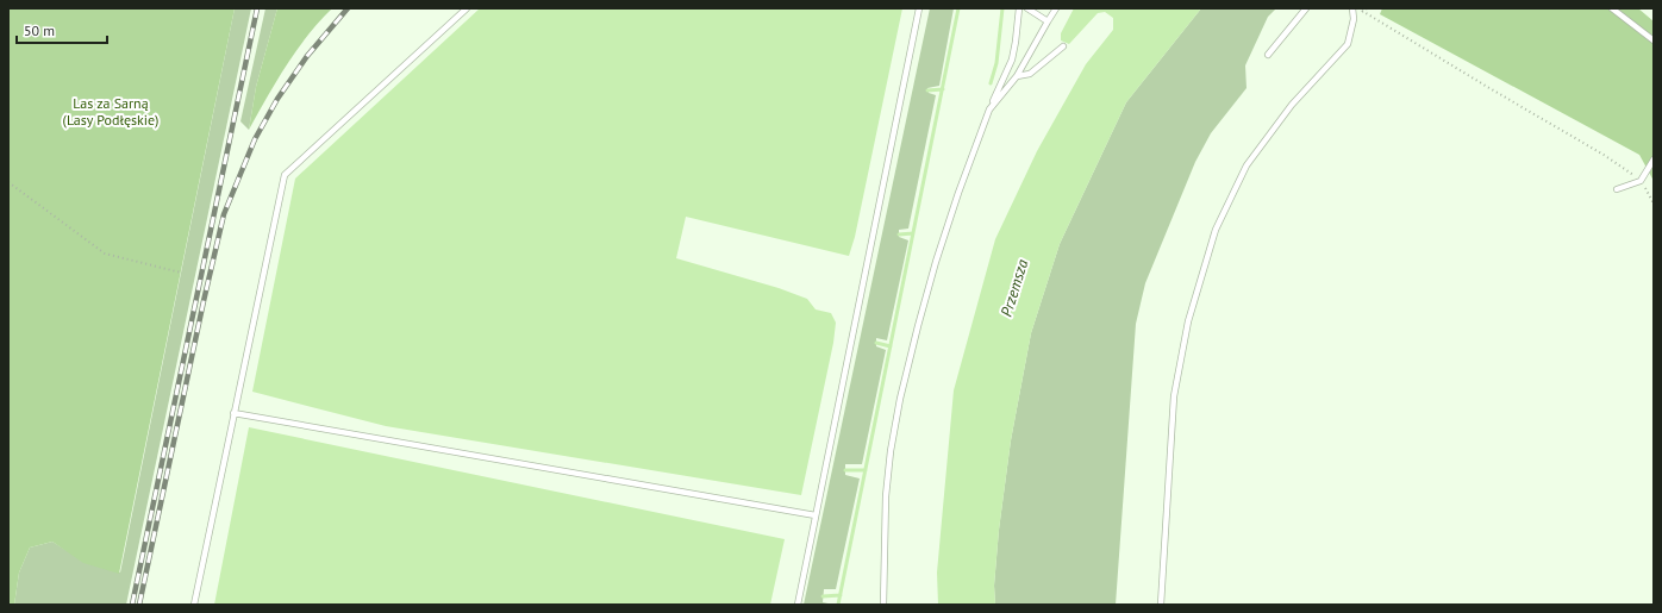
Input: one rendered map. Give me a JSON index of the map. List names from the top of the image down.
{
  "water": ["Przemsza"],
  "parks": ["Las za Sarną (Lasy Podłęskie)"],
  "scale_bar": "50 m"
}
